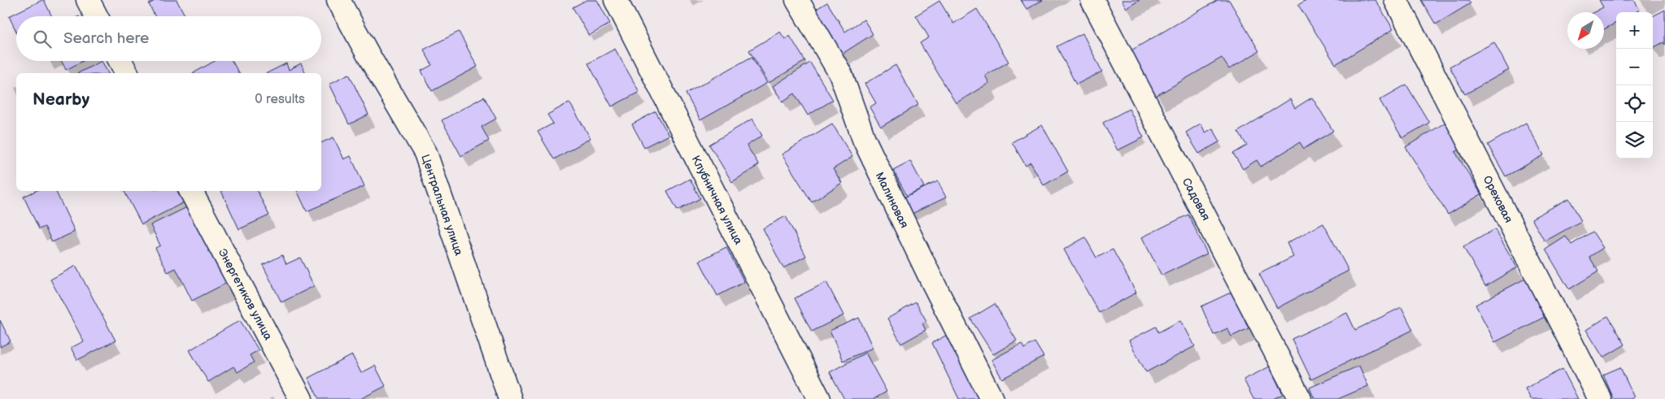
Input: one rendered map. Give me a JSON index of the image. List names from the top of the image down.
{
  "streets": {
    "street": [
      "Садовая",
      "Ореховая",
      "Клубничная улица",
      "Малиновая",
      "Центральная улица",
      "Энергетиков улица"
    ]
  },
  "north": "bottom left",
  "page": {
    "map_buttons": ["+", "−"],
    "search": "Search here",
    "heading": ["Nearby", "0 results"]
  }
}
